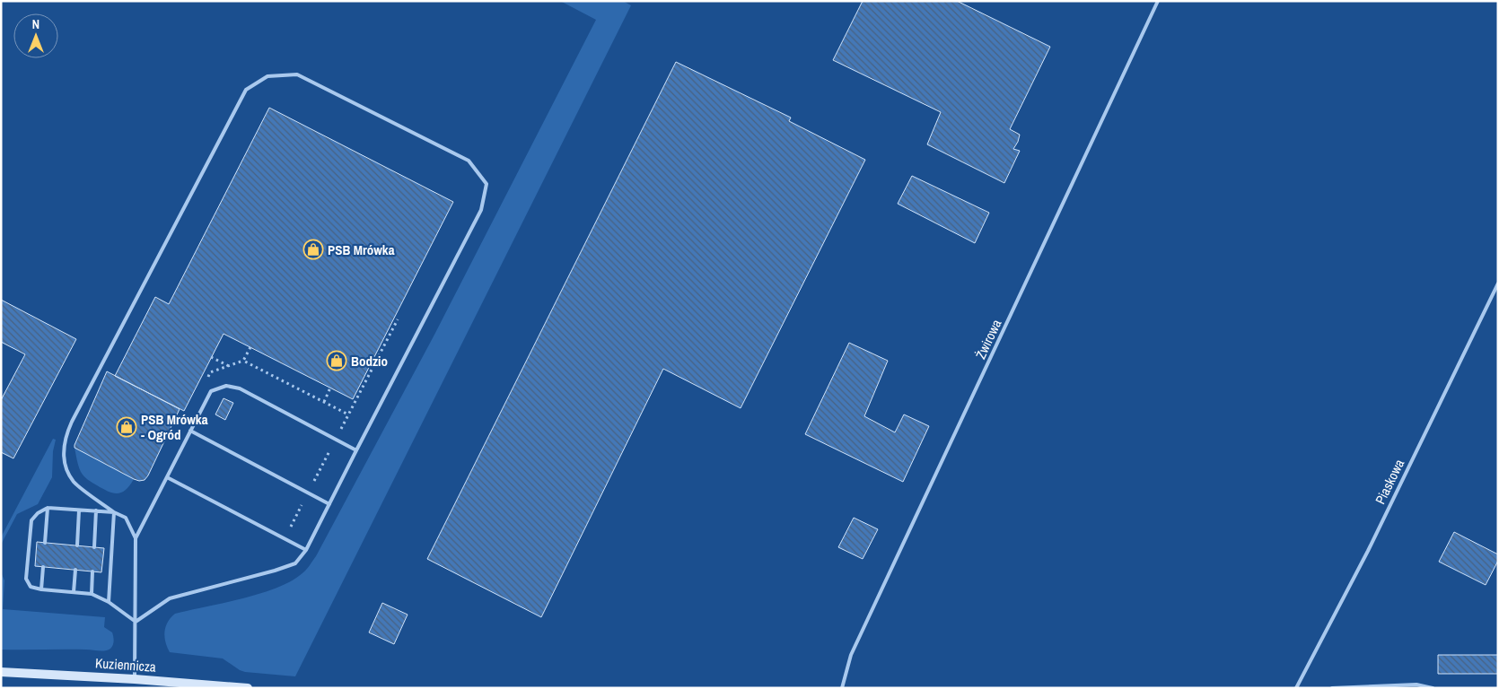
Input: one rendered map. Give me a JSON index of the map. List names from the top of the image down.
{
  "streets": {
    "main road": ["Kuziennicza"],
    "lane": ["Żwirowa", "Piaskowa"]
  },
  "places": {
    "shop": ["PSB Mrówka", "Bodzio", "PSB Mrówka - Ogród"]
  },
  "north": "top"
}
